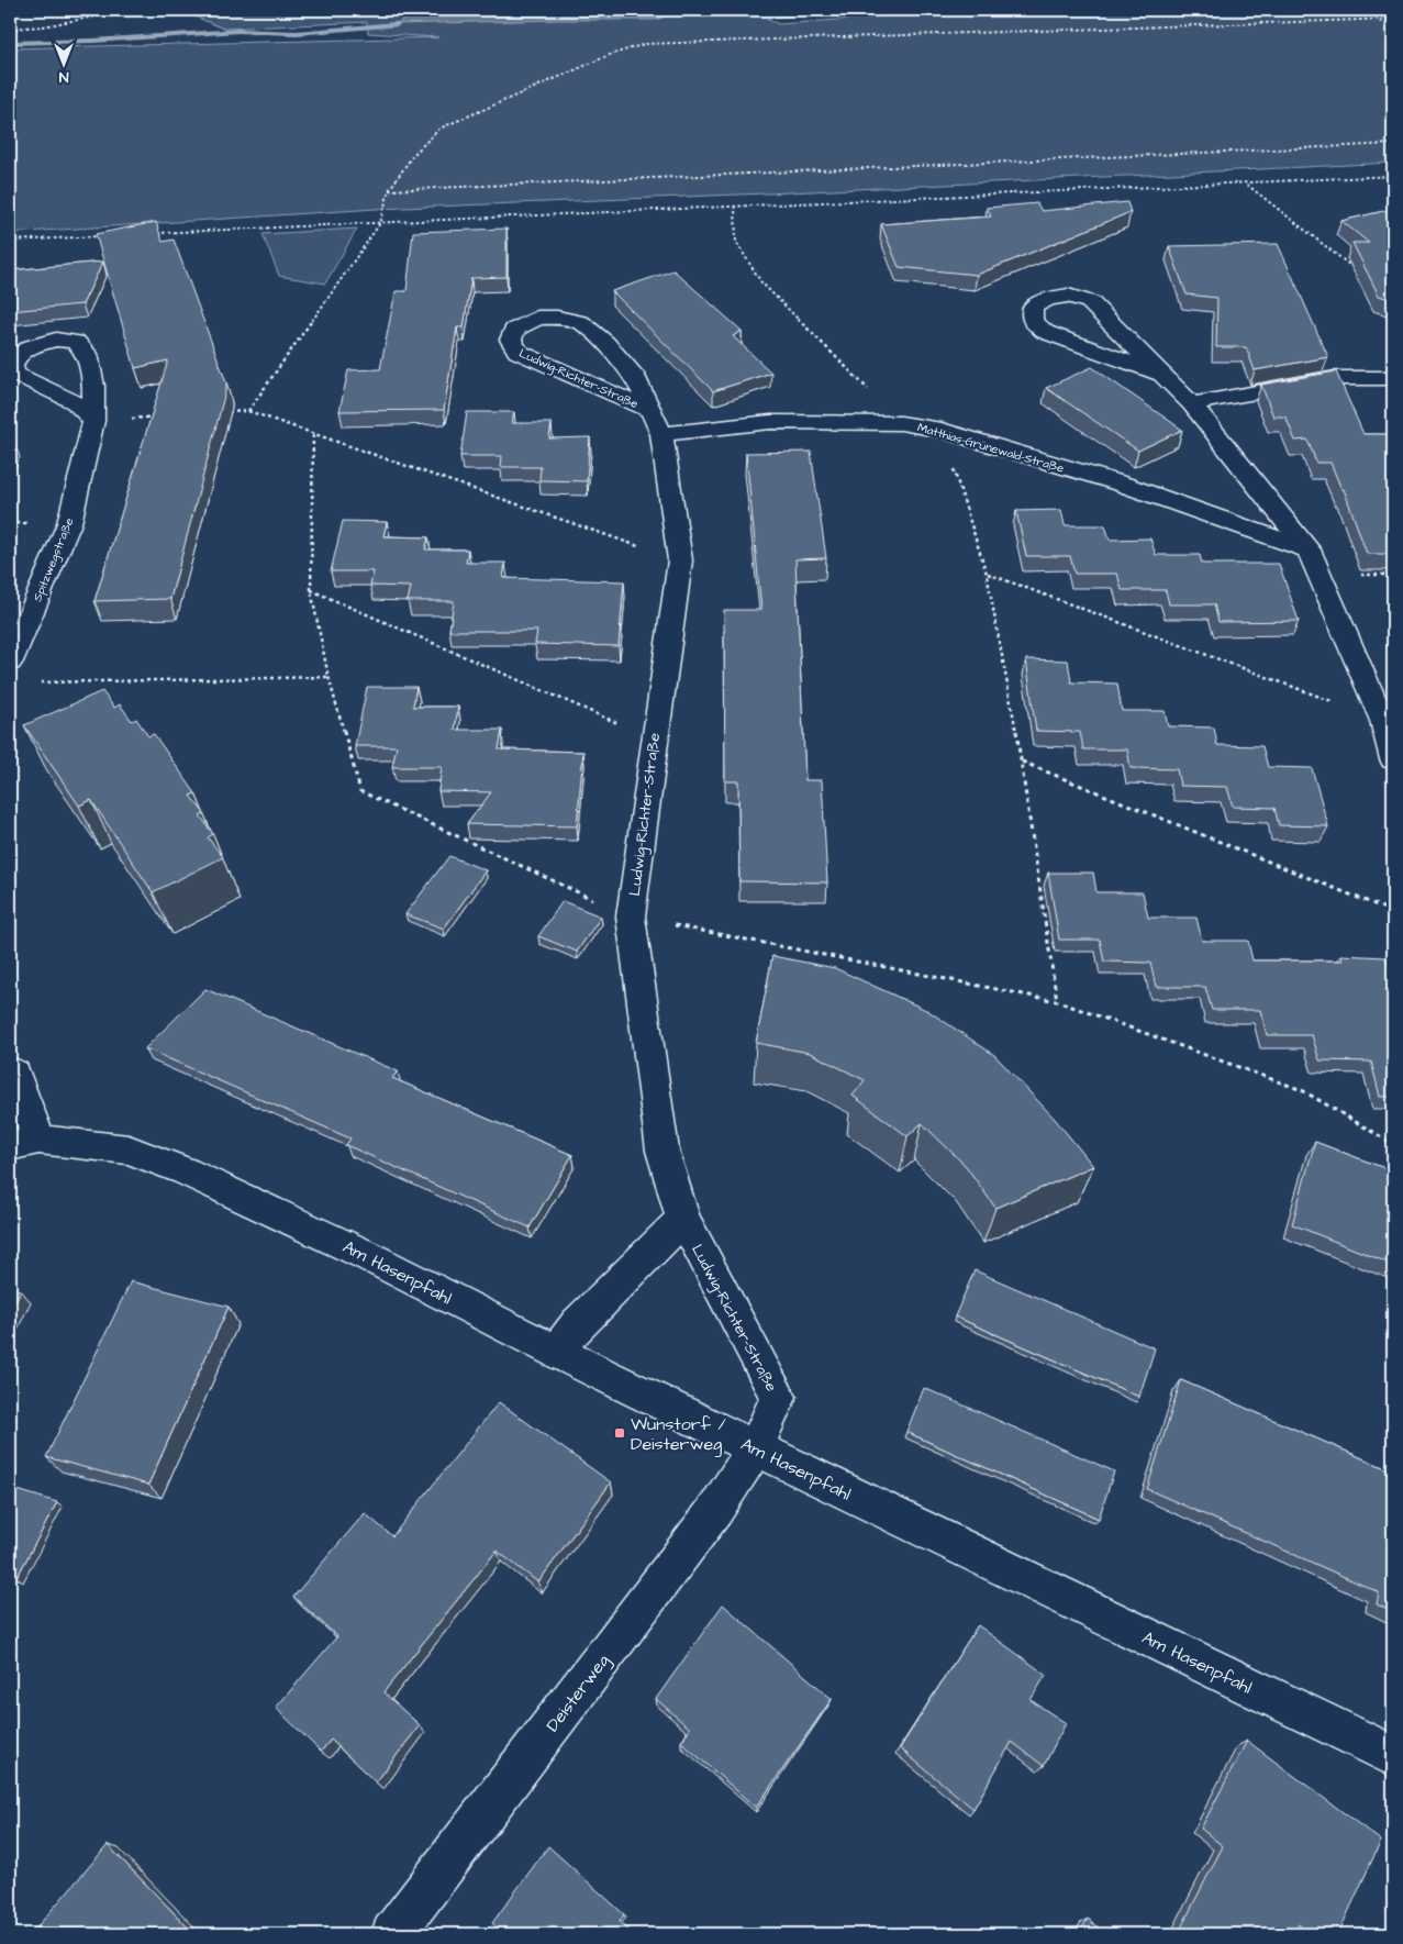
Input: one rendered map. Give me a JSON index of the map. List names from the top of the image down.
{
  "streets": {
    "street": [
      "Ludwig-Richter-Straße",
      "Matthias-Grünewald-Straße",
      "Spitzwegstraße",
      "Am Hasenpfahl",
      "Deisterweg"
    ]
  },
  "crossings": [
    ["Ludwig-Richter-Straße", "Matthias-Grünewald-Straße"],
    ["Ludwig-Richter-Straße", "Am Hasenpfahl"],
    ["Ludwig-Richter-Straße", "Deisterweg"],
    ["Am Hasenpfahl", "Deisterweg"]
  ],
  "places": {
    "transit": ["Wunstorf / Deisterweg"]
  },
  "north": "bottom"
}
